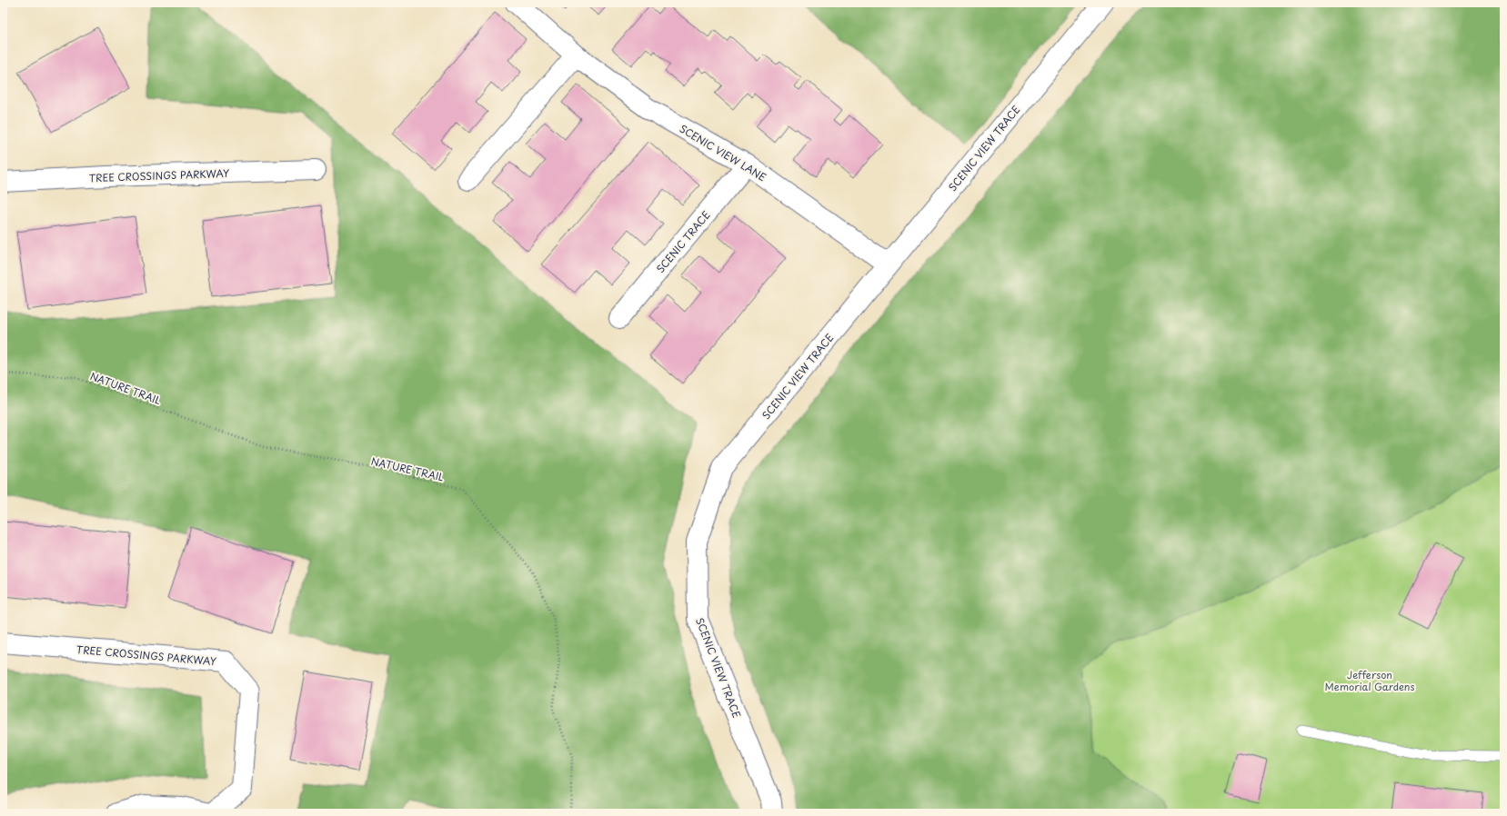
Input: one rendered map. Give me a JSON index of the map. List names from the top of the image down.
{
  "streets": {
    "street": [
      "SCENIC VIEW TRACE",
      "SCENIC VIEW LANE",
      "TREE CROSSINGS PARKWAY",
      "SCENIC TRACE"
    ],
    "path": ["NATURE TRAIL"]
  },
  "crossings": [
    ["SCENIC VIEW TRACE", "SCENIC VIEW LANE"],
    ["SCENIC VIEW LANE", "SCENIC TRACE"]
  ],
  "parks": ["Jefferson Memorial Gardens"]
}
